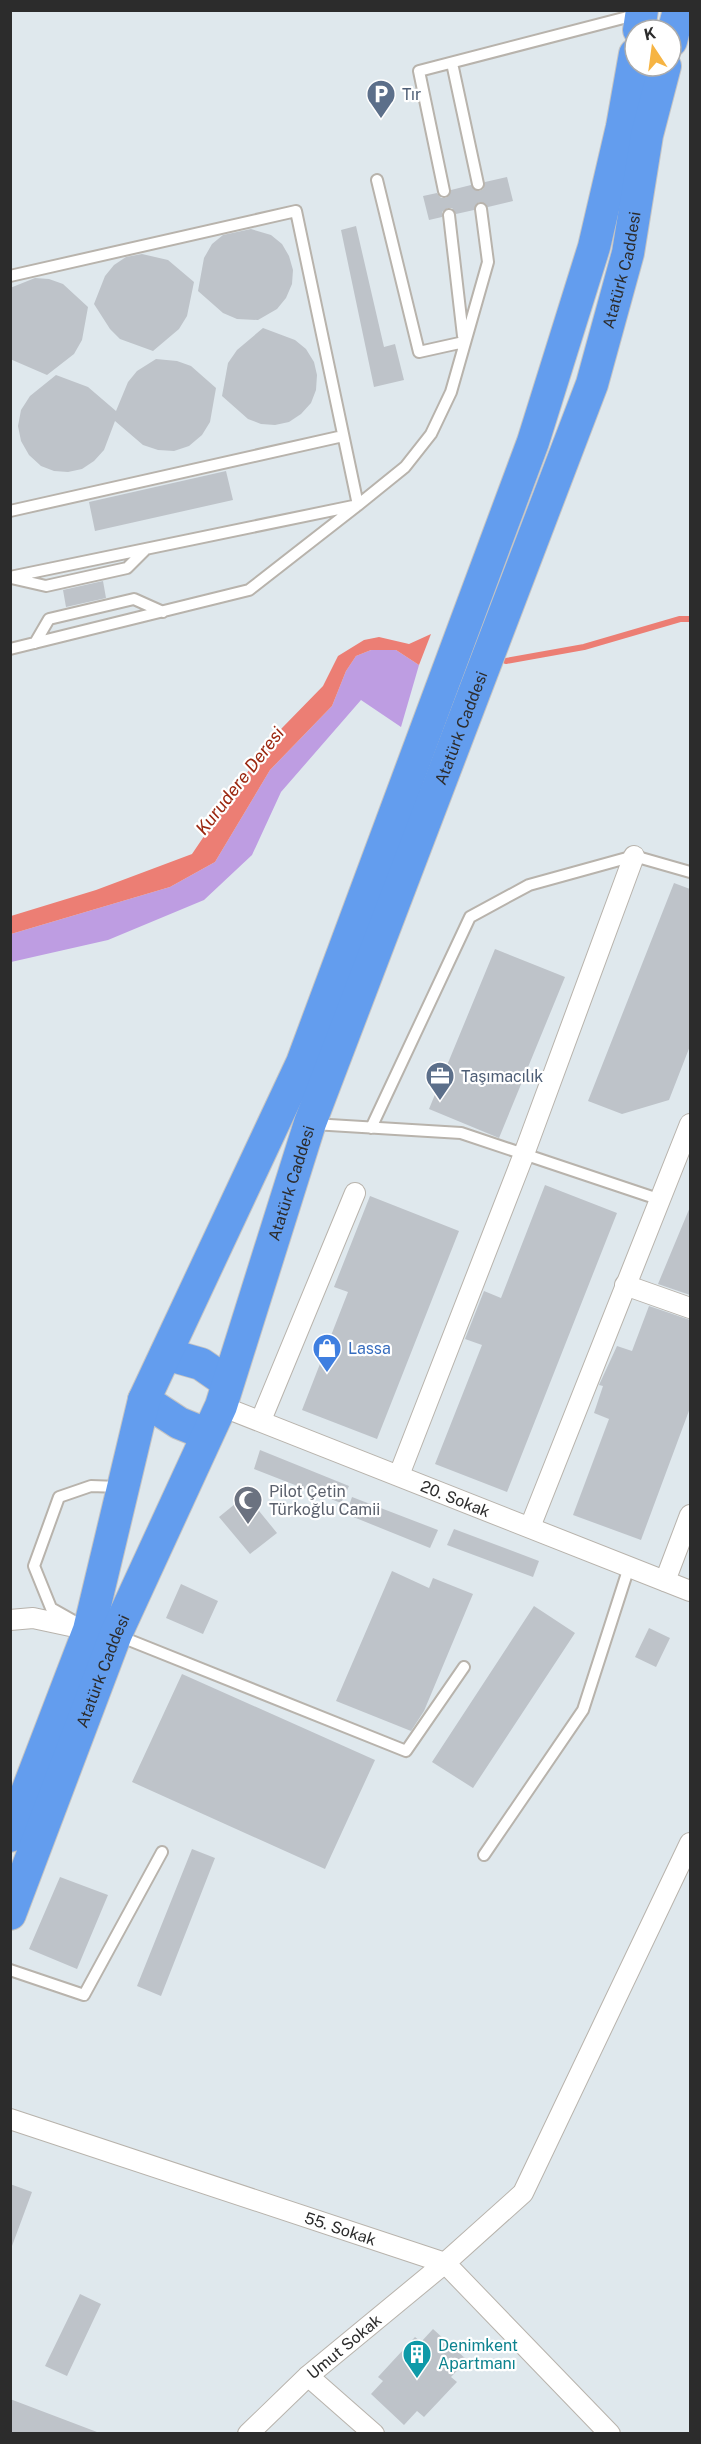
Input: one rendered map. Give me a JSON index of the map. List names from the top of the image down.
{
  "streets": {
    "main road": ["Atatürk Caddesi"],
    "street": ["20. Sokak", "55. Sokak", "Umut Sokak"]
  },
  "crossings": [
    ["Atatürk Caddesi", "20. Sokak"],
    ["55. Sokak", "Umut Sokak"]
  ],
  "water": ["Kurudere Deresi"],
  "places": {
    "parking": ["Tır"],
    "office": ["Taşımacılık"],
    "shop": ["Lassa"],
    "mosque": ["Pilot Çetin Türkoğlu Camii"],
    "building": ["Denimkent Apartmanı"]
  },
  "north": "top"
}
